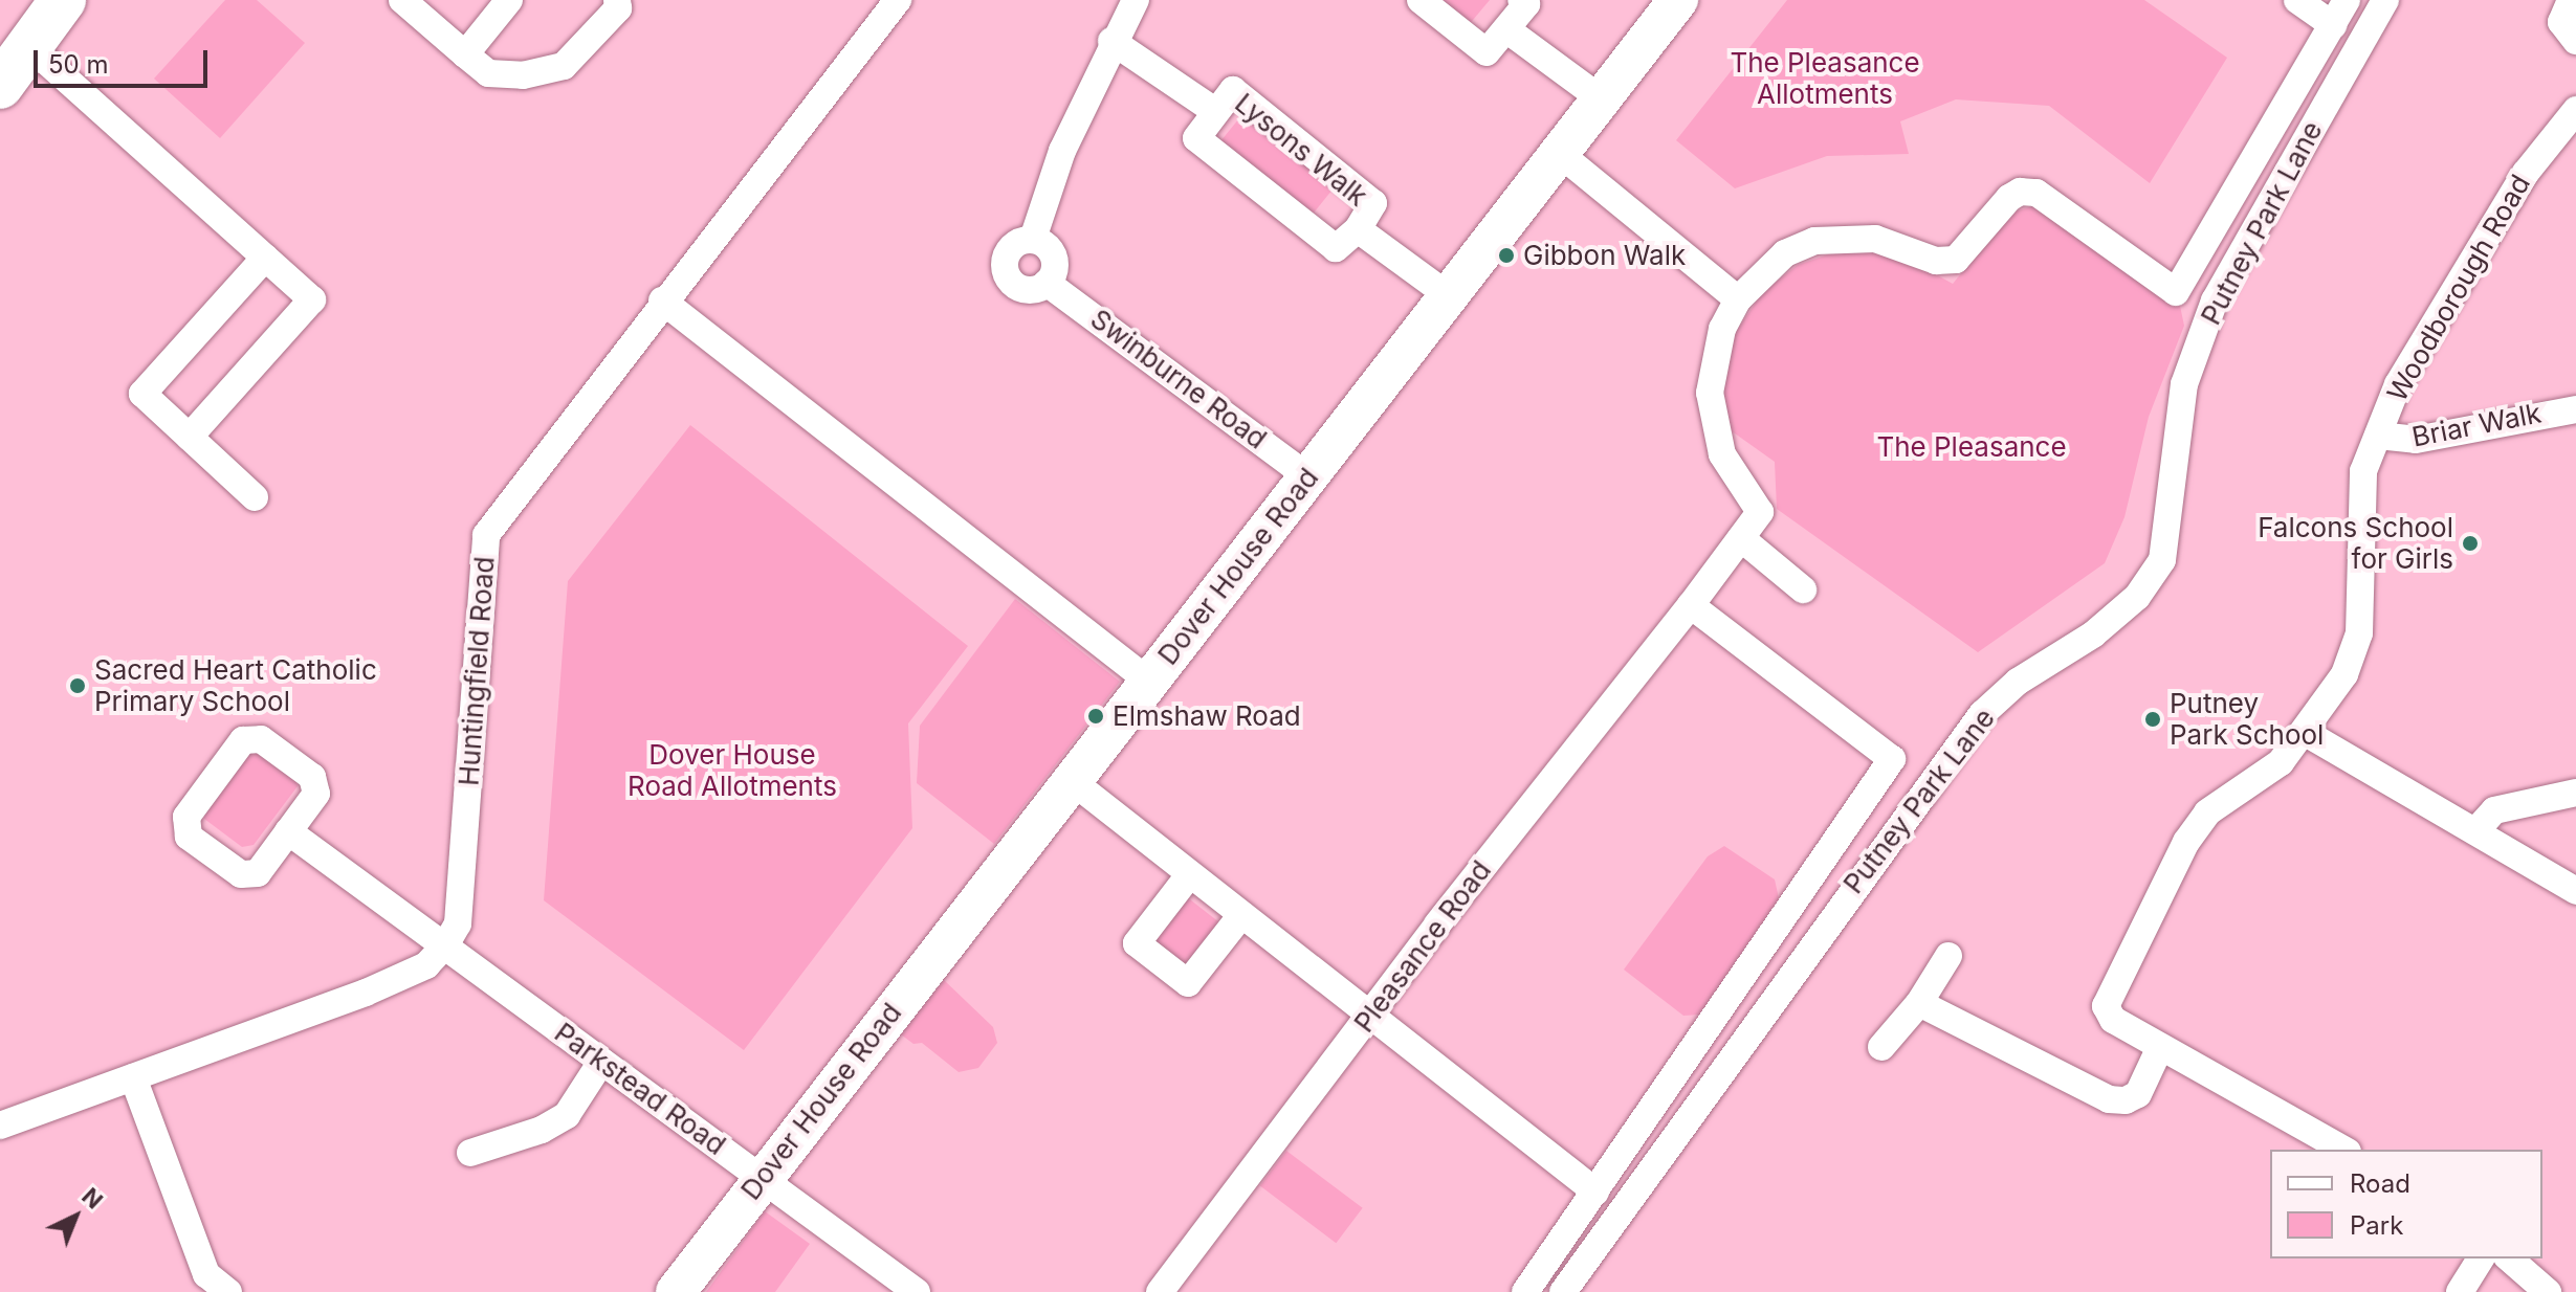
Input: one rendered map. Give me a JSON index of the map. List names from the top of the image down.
{
  "streets": {
    "street": [
      "Lysons Walk",
      "Putney Park Lane",
      "Woodborough Road",
      "Swinburne Road",
      "Briar Walk",
      "Dover House Road",
      "Huntingfield Road",
      "Pleasance Road",
      "Parkstead Road"
    ]
  },
  "crossings": [
    ["Lysons Walk", "Swinburne Road"],
    ["Lysons Walk", "Dover House Road"],
    ["Putney Park Lane", "Pleasance Road"],
    ["Woodborough Road", "Briar Walk"],
    ["Swinburne Road", "Dover House Road"],
    ["Dover House Road", "Parkstead Road"],
    ["Huntingfield Road", "Parkstead Road"]
  ],
  "parks": ["The Pleasance Allotments", "The Pleasance", "Dover House Road Allotments"],
  "places": [
    "Gibbon Walk",
    "Falcons School for Girls",
    "Sacred Heart Catholic Primary School",
    "Elmshaw Road",
    "Putney Park School"
  ],
  "legend": ["Road", "Park"],
  "scale_bar": "50 m",
  "north": "top right"
}
